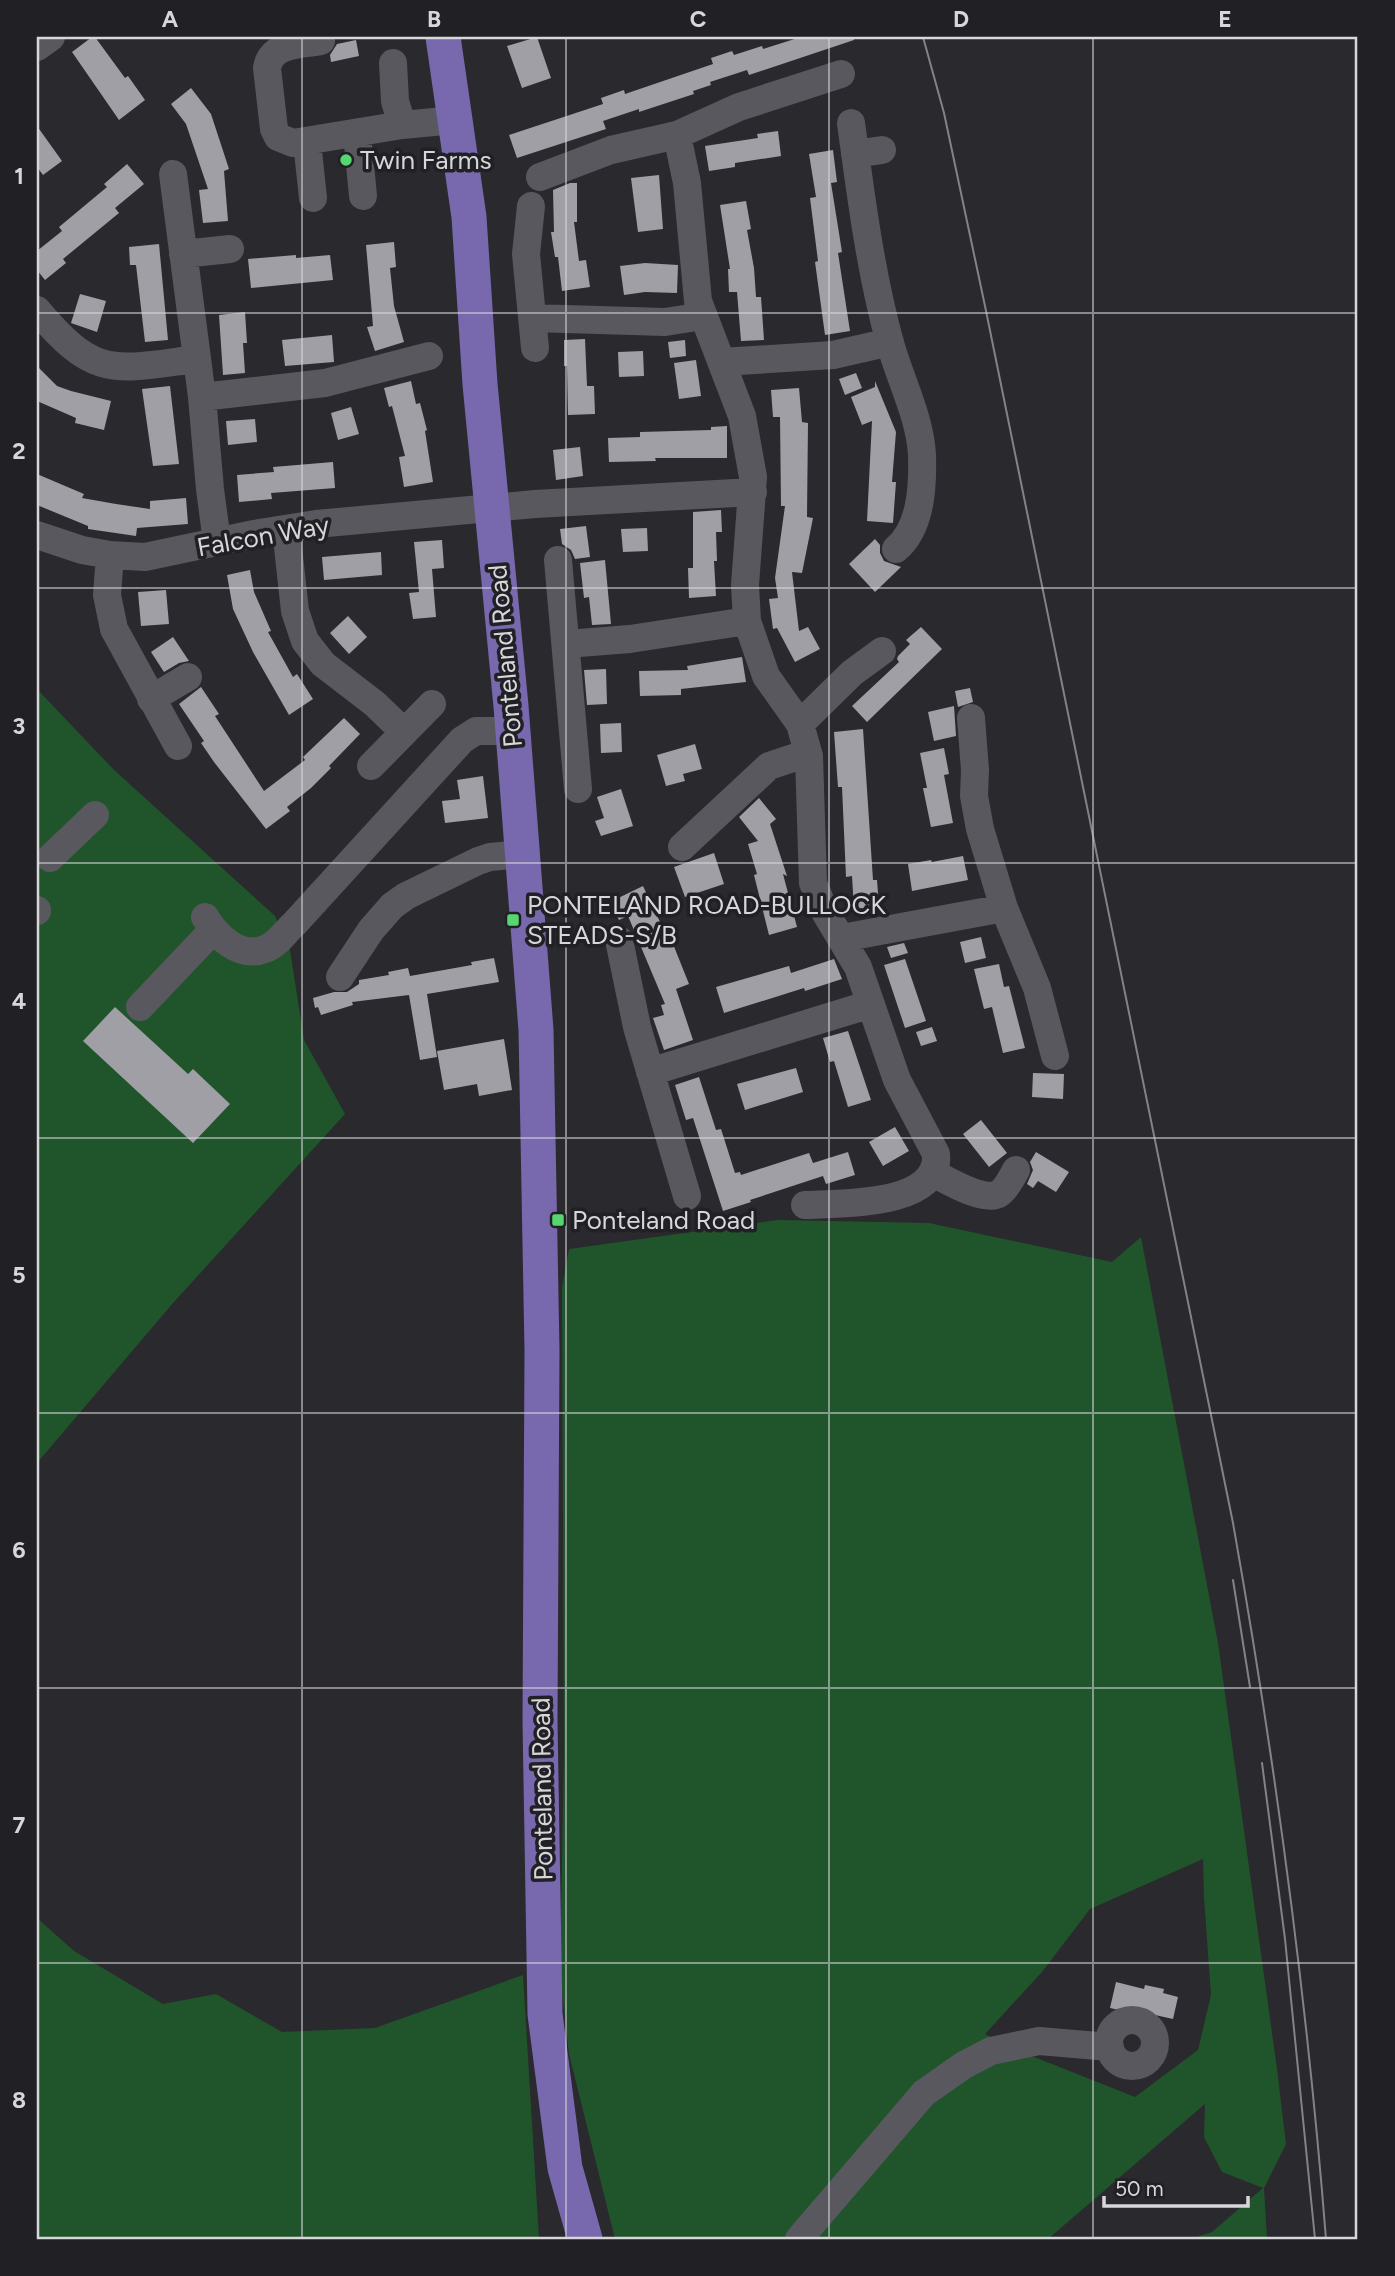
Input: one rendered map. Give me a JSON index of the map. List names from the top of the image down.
{
  "streets": {
    "main road": ["Ponteland Road"],
    "street": ["Falcon Way"]
  },
  "crossings": [
    ["Falcon Way", "Ponteland Road"]
  ],
  "places": {
    "other": ["Twin Farms"],
    "transit": ["PONTELAND ROAD-BULLOCK STEADS-S/B", "Ponteland Road"]
  },
  "scale_bar": "50 m",
  "grid": {
    "columns": [
      "A",
      "B",
      "C",
      "D",
      "E"
    ],
    "rows": [
      "1",
      "2",
      "3",
      "4",
      "5",
      "6",
      "7",
      "8"
    ]
  }
}
